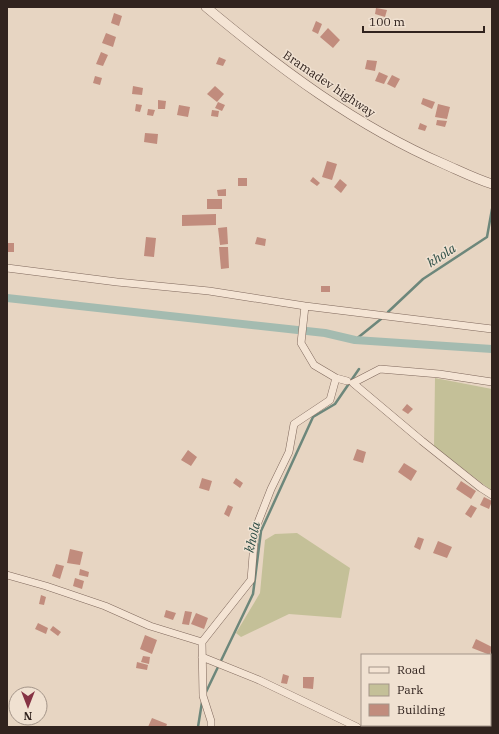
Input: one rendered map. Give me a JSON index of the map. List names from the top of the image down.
{
  "streets": {
    "street": ["Bramadev highway"]
  },
  "water": ["khola"],
  "legend": ["Road", "Park", "Building"],
  "scale_bar": "100 m",
  "north": "bottom"
}
